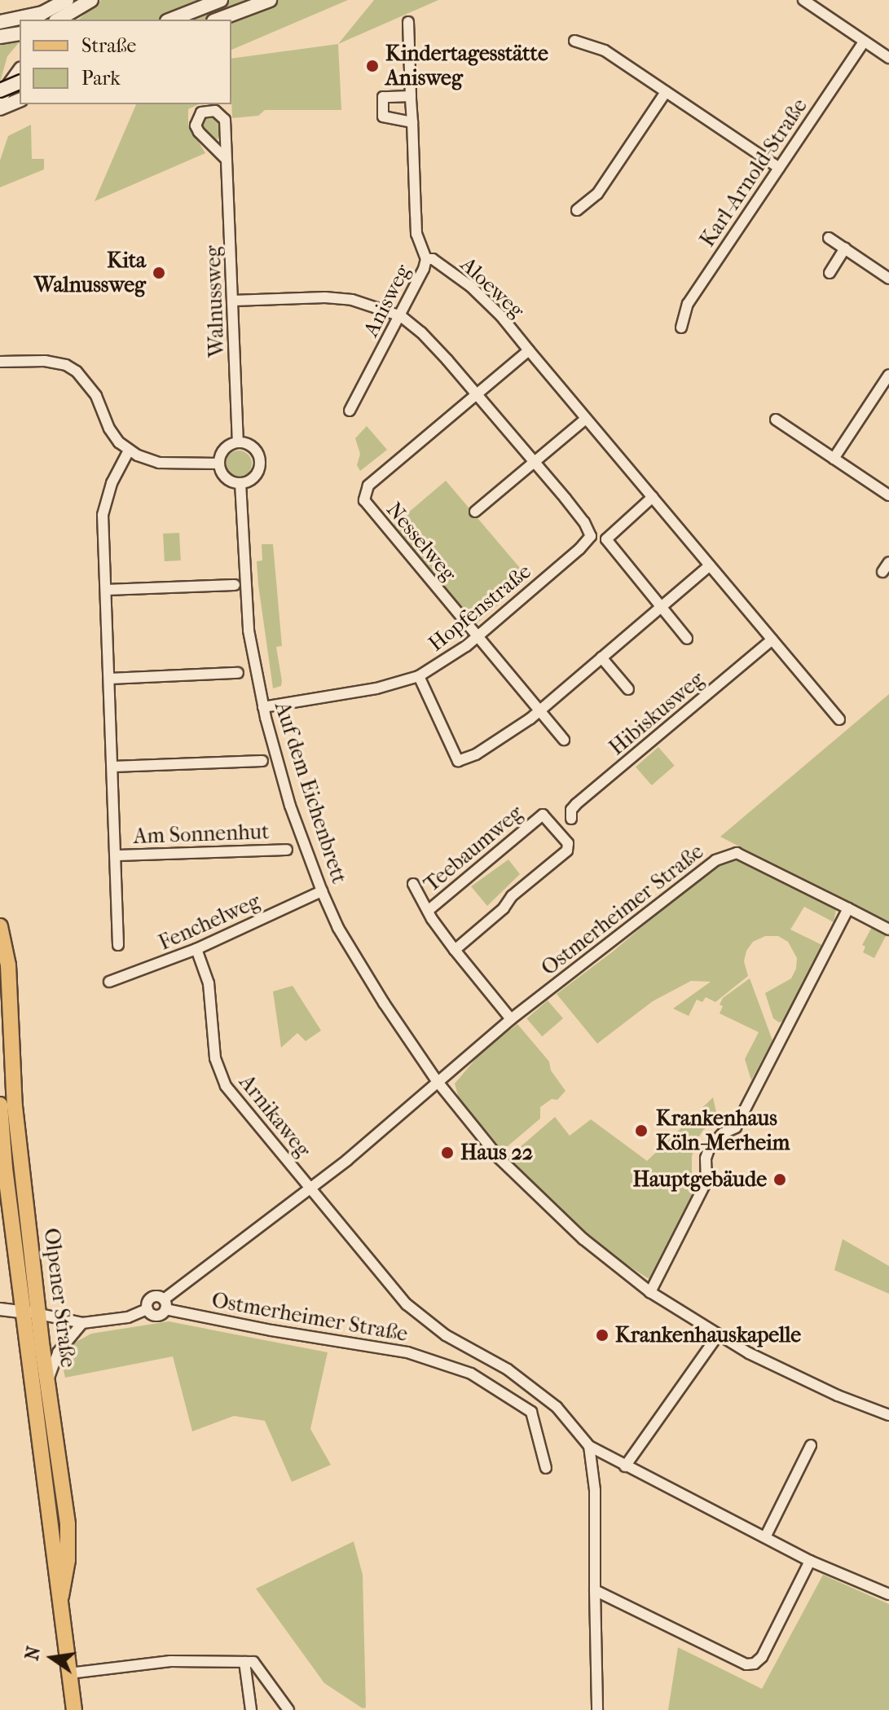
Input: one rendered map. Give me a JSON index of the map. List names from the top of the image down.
{
  "streets": {
    "main road": ["Olpener Straße"],
    "street": [
      "Karl-Arnold-Straße",
      "Aloeweg",
      "Anisweg",
      "Walnussweg",
      "Nesselweg",
      "Hopfenstraße",
      "Hibiskusweg",
      "Auf dem Eichenbrett",
      "Am Sonnenhut",
      "Teebaumweg",
      "Ostmerheimer Straße",
      "Fenchelweg",
      "Arnikaweg"
    ]
  },
  "crossings": [
    ["Aloeweg", "Anisweg"],
    ["Aloeweg", "Nesselweg"],
    ["Aloeweg", "Hibiskusweg"],
    ["Walnussweg", "Auf dem Eichenbrett"],
    ["Nesselweg", "Hopfenstraße"],
    ["Hopfenstraße", "Auf dem Eichenbrett"],
    ["Auf dem Eichenbrett", "Ostmerheimer Straße"],
    ["Auf dem Eichenbrett", "Fenchelweg"],
    ["Teebaumweg", "Ostmerheimer Straße"],
    ["Ostmerheimer Straße", "Arnikaweg"],
    ["Fenchelweg", "Arnikaweg"]
  ],
  "places": [
    "Kindertagesstätte Anisweg",
    "Kita Walnussweg",
    "Krankenhaus Köln-Merheim",
    "Haus 22",
    "Hauptgebäude",
    "Krankenhauskapelle"
  ],
  "legend": ["Straße", "Park"],
  "north": "left"
}
